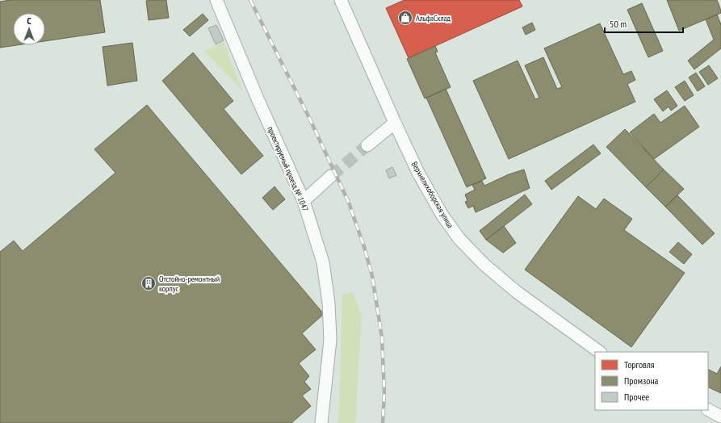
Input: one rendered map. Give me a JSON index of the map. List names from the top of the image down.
{
  "streets": {
    "street": ["проектируемый проезд № 1047", "Верхнелихоборская улица"]
  },
  "places": {
    "shop": ["АльфаСклад"],
    "building": ["Отстойно-ремонтный корпус"]
  },
  "legend": ["Торговля", "Промзона", "Прочее"],
  "scale_bar": "50 m",
  "north": "top"
}
